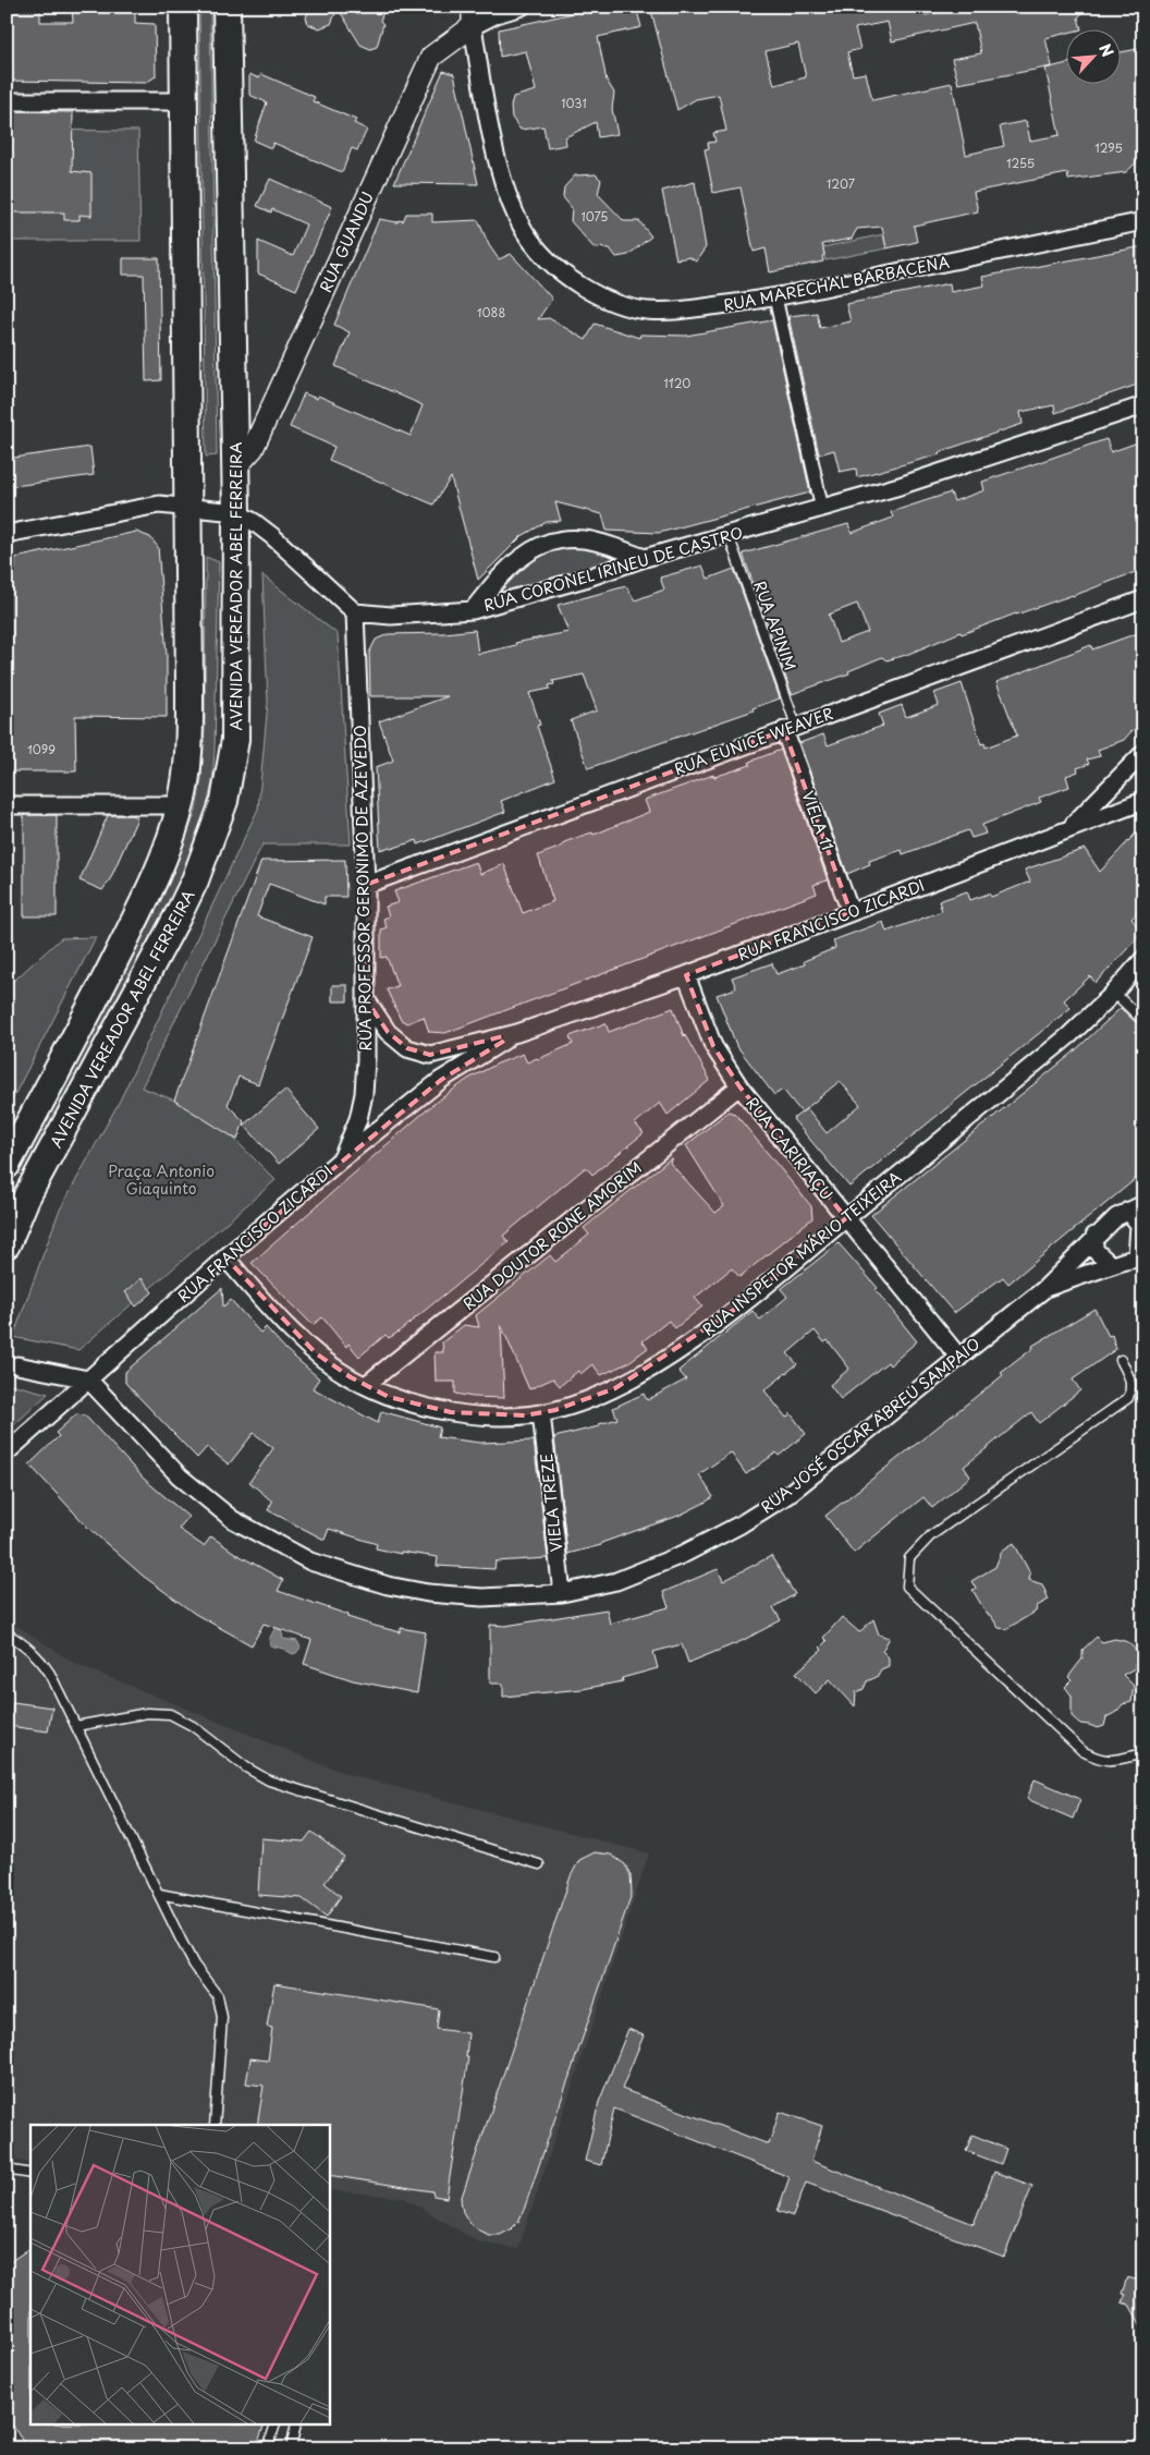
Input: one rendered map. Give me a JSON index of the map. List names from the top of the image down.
{
  "streets": {
    "main road": ["AVENIDA VEREADOR ABEL FERREIRA"],
    "street": [
      "RUA GUANDU",
      "RUA MARECHAL BARBACENA",
      "RUA CORONEL IRINEU DE CASTRO",
      "RUA EUNICE WEAVER",
      "VIELA 11",
      "RUA PROFESSOR GERONIMO DE AZEVEDO",
      "RUA FRANCISCO ZICARDI",
      "RUA CARIRIAÇU",
      "RUA DOUTOR RONE AMORIM",
      "RUA INSPETOR MÁRIO TEIXEIRA",
      "RUA JOSÉ OSCAR ABREU SAMPAIO",
      "VIELA TREZE"
    ],
    "lane": ["RUA APINIM"]
  },
  "crossings": [
    ["RUA GUANDU", "RUA MARECHAL BARBACENA"],
    ["RUA GUANDU", "AVENIDA VEREADOR ABEL FERREIRA"],
    ["RUA CORONEL IRINEU DE CASTRO", "RUA APINIM"],
    ["RUA CORONEL IRINEU DE CASTRO", "RUA PROFESSOR GERONIMO DE AZEVEDO"],
    ["RUA APINIM", "RUA EUNICE WEAVER"],
    ["RUA APINIM", "VIELA 11"],
    ["RUA EUNICE WEAVER", "VIELA 11"],
    ["RUA EUNICE WEAVER", "RUA PROFESSOR GERONIMO DE AZEVEDO"],
    ["VIELA 11", "RUA FRANCISCO ZICARDI"],
    ["RUA PROFESSOR GERONIMO DE AZEVEDO", "RUA FRANCISCO ZICARDI"],
    ["RUA FRANCISCO ZICARDI", "RUA CARIRIAÇU"],
    ["RUA FRANCISCO ZICARDI", "RUA INSPETOR MÁRIO TEIXEIRA"],
    ["RUA FRANCISCO ZICARDI", "RUA JOSÉ OSCAR ABREU SAMPAIO"],
    ["RUA CARIRIAÇU", "RUA DOUTOR RONE AMORIM"],
    ["RUA CARIRIAÇU", "RUA INSPETOR MÁRIO TEIXEIRA"],
    ["RUA CARIRIAÇU", "RUA JOSÉ OSCAR ABREU SAMPAIO"],
    ["RUA DOUTOR RONE AMORIM", "RUA INSPETOR MÁRIO TEIXEIRA"],
    ["RUA INSPETOR MÁRIO TEIXEIRA", "VIELA TREZE"],
    ["RUA JOSÉ OSCAR ABREU SAMPAIO", "VIELA TREZE"]
  ],
  "parks": ["Praça Antonio Giaquinto"],
  "house_numbers": [
    "1031",
    "1295",
    "1255",
    "1207",
    "1075",
    "1088",
    "1120",
    "1099"
  ],
  "north": "top right"
}
